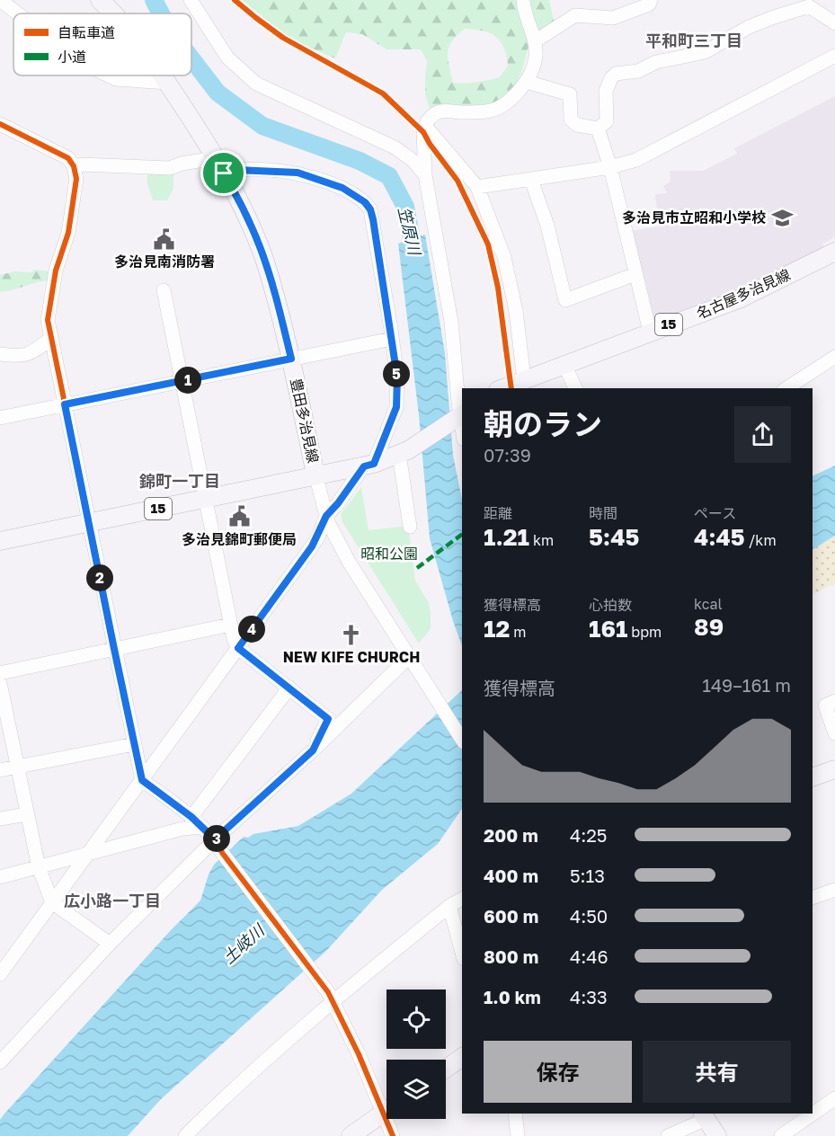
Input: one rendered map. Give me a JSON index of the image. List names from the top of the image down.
{
  "streets": {
    "main road": ["名古屋多治見線", "15", "豊田多治見線"]
  },
  "crossings": [
    ["15", "豊田多治見線"]
  ],
  "districts": ["平和町三丁目", "錦町一丁目", "広小路一丁目"],
  "water": ["笠原川", "土岐川"],
  "parks": ["昭和公園"],
  "places": {
    "school or university": ["多治見市立昭和小学校"],
    "public building": ["多治見南消防署", "多治見錦町郵便局"],
    "church": ["NEW KIFE CHURCH"]
  },
  "legend": ["自転車道", "小道"],
  "page": {
    "pins": [
      "5",
      "1",
      "2",
      "4",
      "3"
    ],
    "heading": ["朝のラン", "07:39"],
    "stats": [
      ["距離", "1.21 km"],
      ["時間", "5:45"],
      ["ペース", "4:45 /km"],
      ["獲得標高", "12 m"],
      ["心拍数", "161 bpm"],
      ["kcal", "89"]
    ],
    "chart": ["獲得標高", "149–161 m"],
    "list": [
      {
        "name": "200 m",
        "note": "4:25"
      },
      {
        "name": "400 m",
        "note": "5:13"
      },
      {
        "name": "600 m",
        "note": "4:50"
      },
      {
        "name": "800 m",
        "note": "4:46"
      },
      {
        "name": "1.0 km",
        "note": "4:33"
      }
    ],
    "buttons": ["保存", "共有"]
  }
}
